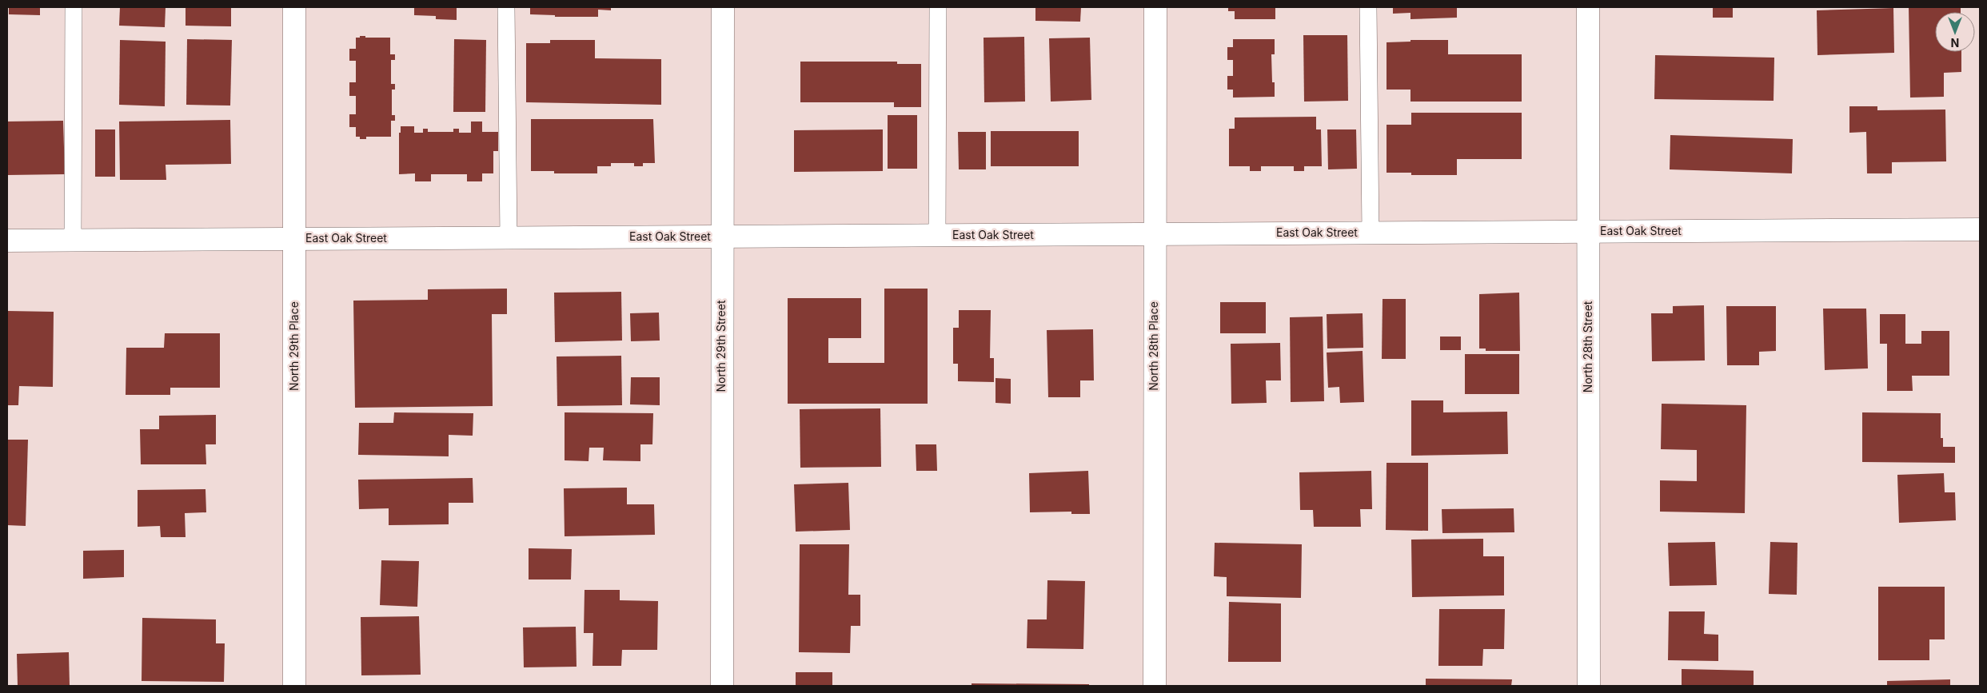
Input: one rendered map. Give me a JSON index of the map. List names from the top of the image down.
{
  "streets": {
    "street": [
      "East Oak Street",
      "North 29th Place",
      "North 29th Street",
      "North 28th Place",
      "North 28th Street"
    ]
  },
  "crossings": [
    ["East Oak Street", "North 29th Place"],
    ["East Oak Street", "North 29th Street"],
    ["East Oak Street", "North 28th Place"],
    ["East Oak Street", "North 28th Street"]
  ],
  "north": "bottom"
}
